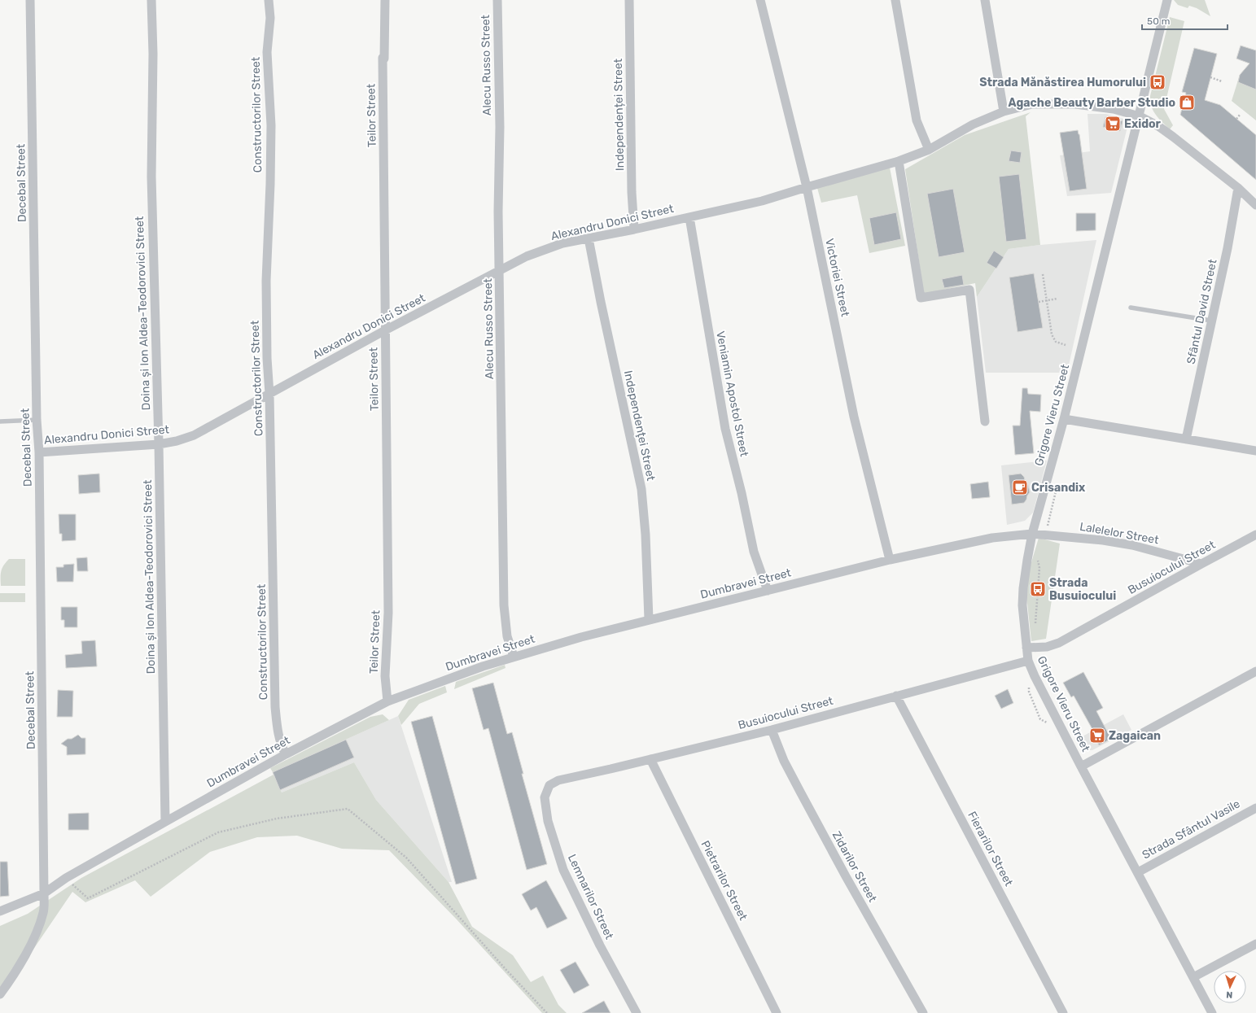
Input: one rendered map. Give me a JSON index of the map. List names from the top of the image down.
{
  "streets": {
    "street": [
      "Alecu Russo Street",
      "Constructorilor Street",
      "Independenței Street",
      "Teilor Street",
      "Decebal Street",
      "Alexandru Donici Street",
      "Victoriei Street",
      "Sfântul David Street",
      "Doina și Ion Aldea-Teodorovici Street",
      "Veniamin Apostol Street",
      "Grigore Vieru Street",
      "Independenţei Street",
      "Lalelelor Street",
      "Busuiocului Street",
      "Dumbravei Street",
      "Strada Sfântul Vasile",
      "Fierarilor Street",
      "Zidarilor Street",
      "Pietrarilor Street",
      "Lemnarilor Street"
    ]
  },
  "crossings": [
    ["Alecu Russo Street", "Alexandru Donici Street"],
    ["Alecu Russo Street", "Dumbravei Street"],
    ["Constructorilor Street", "Alexandru Donici Street"],
    ["Constructorilor Street", "Dumbravei Street"],
    ["Independenței Street", "Alexandru Donici Street"],
    ["Teilor Street", "Alexandru Donici Street"],
    ["Teilor Street", "Dumbravei Street"],
    ["Decebal Street", "Alexandru Donici Street"],
    ["Decebal Street", "Dumbravei Street"],
    ["Alexandru Donici Street", "Victoriei Street"],
    ["Alexandru Donici Street", "Sfântul David Street"],
    ["Alexandru Donici Street", "Doina și Ion Aldea-Teodorovici Street"],
    ["Alexandru Donici Street", "Veniamin Apostol Street"],
    ["Alexandru Donici Street", "Grigore Vieru Street"],
    ["Alexandru Donici Street", "Independenţei Street"],
    ["Victoriei Street", "Dumbravei Street"],
    ["Doina și Ion Aldea-Teodorovici Street", "Dumbravei Street"],
    ["Veniamin Apostol Street", "Dumbravei Street"],
    ["Grigore Vieru Street", "Lalelelor Street"],
    ["Grigore Vieru Street", "Busuiocului Street"],
    ["Grigore Vieru Street", "Dumbravei Street"],
    ["Grigore Vieru Street", "Strada Sfântul Vasile"],
    ["Independenţei Street", "Dumbravei Street"],
    ["Lalelelor Street", "Busuiocului Street"],
    ["Lalelelor Street", "Dumbravei Street"],
    ["Busuiocului Street", "Fierarilor Street"],
    ["Busuiocului Street", "Zidarilor Street"],
    ["Busuiocului Street", "Pietrarilor Street"],
    ["Busuiocului Street", "Lemnarilor Street"]
  ],
  "places": {
    "bus stop": ["Strada Mănăstirea Humorului", "Strada Busuiocului"],
    "shop": ["Agache Beauty Barber Studio"],
    "supermarket": ["Exidor", "Zagaican"],
    "cafe": ["Crisandix"]
  },
  "scale_bar": "50 m",
  "north": "bottom"
}
